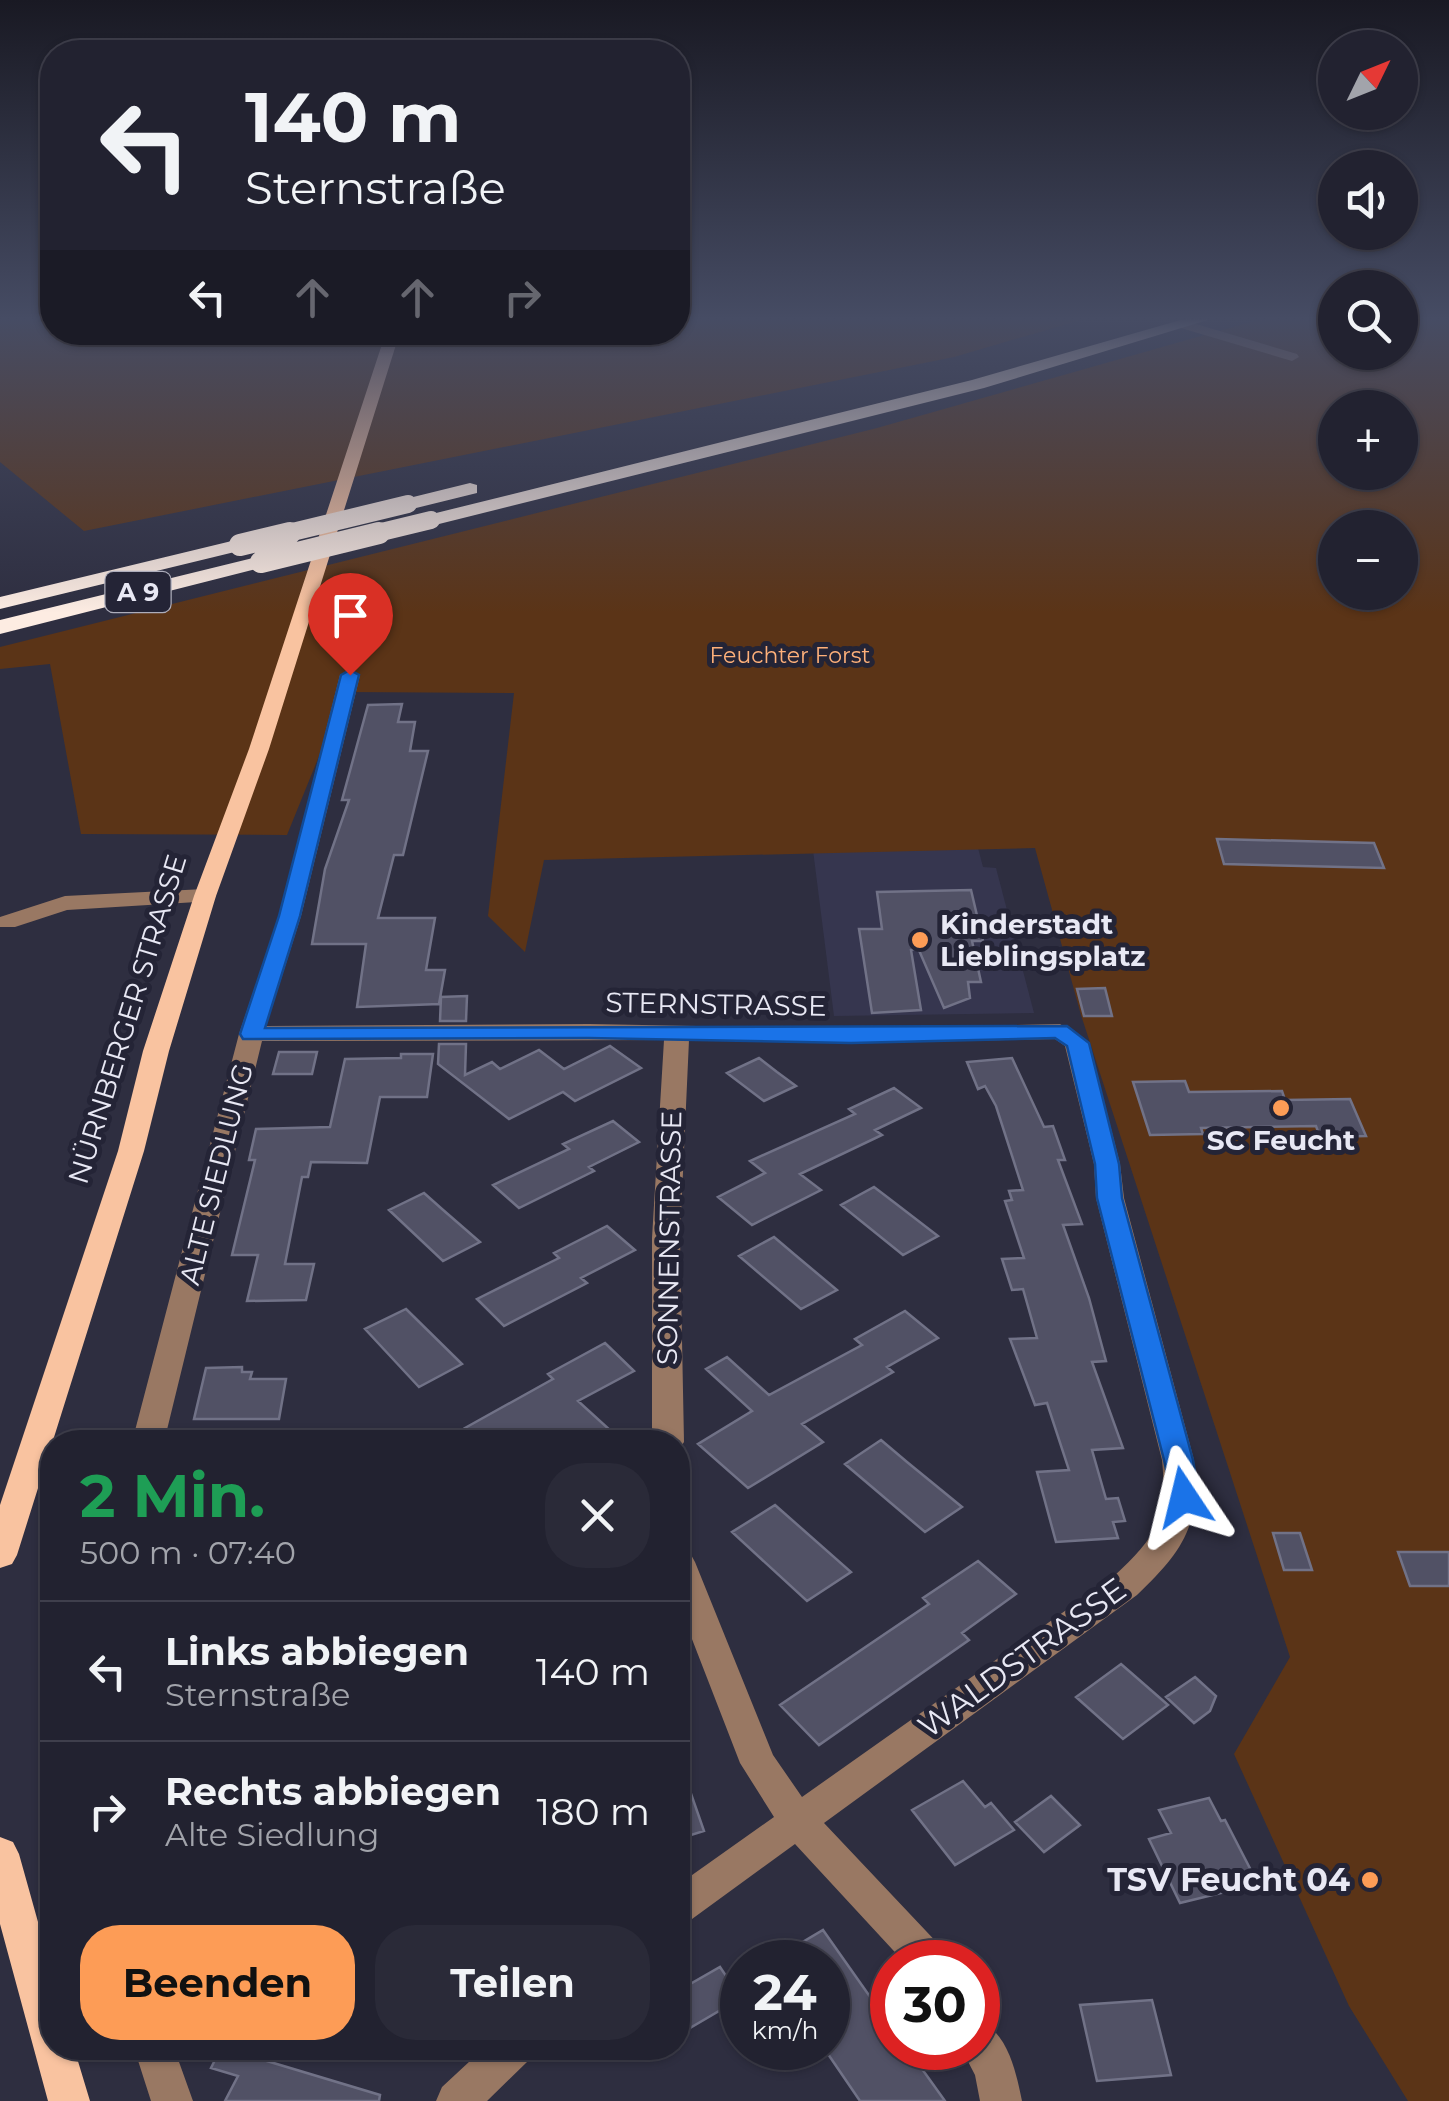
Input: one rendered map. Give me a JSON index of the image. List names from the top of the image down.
{
  "streets": {
    "highway": ["A 9"],
    "main road": ["NÜRNBERGER STRASSE"],
    "street": [
      "STERNSTRASSE",
      "ALTE SIEDLUNG",
      "SONNENSTRASSE",
      "WALDSTRASSE"
    ]
  },
  "crossings": [
    ["STERNSTRASSE", "ALTE SIEDLUNG"],
    ["STERNSTRASSE", "SONNENSTRASSE"],
    ["STERNSTRASSE", "WALDSTRASSE"]
  ],
  "parks": ["Feuchter Forst"],
  "places": ["Kinderstadt Lieblingsplatz", "SC Feucht", "TSV Feucht 04"],
  "north": "top right",
  "page": {
    "map_buttons": ["+", "−"],
    "turn": ["140 m", "Sternstraße"],
    "heading": ["2 Min.", "500 m · 07:40"],
    "list": [
      {
        "name": "Links abbiegen",
        "note": "Sternstraße",
        "value": "140 m"
      },
      {
        "name": "Rechts abbiegen",
        "note": "Alte Siedlung",
        "value": "180 m"
      }
    ],
    "buttons": ["Beenden", "Teilen"],
    "speed": "24 km/h",
    "limit": "30"
  }
}
